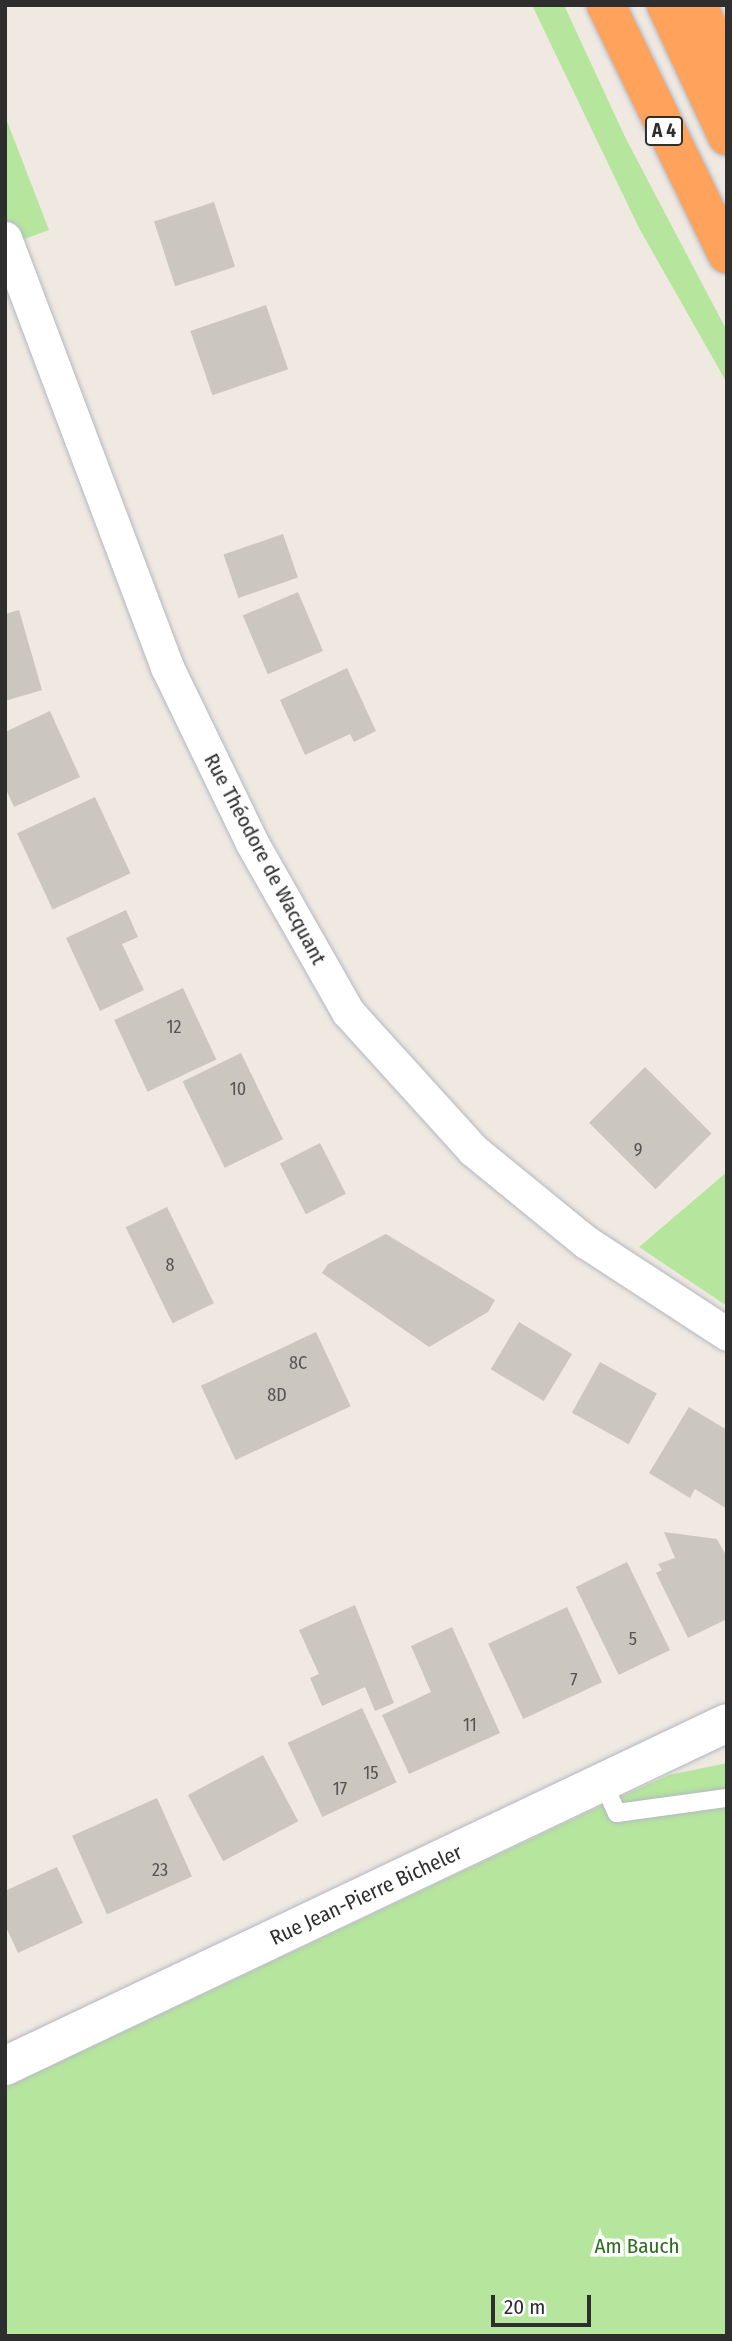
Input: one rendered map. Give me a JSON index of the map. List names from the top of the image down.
{
  "streets": {
    "highway": ["A 4"],
    "main road": ["Rue Jean-Pierre Bicheler"],
    "street": ["Rue Théodore de Wacquant"]
  },
  "parks": ["Am Bauch"],
  "house_numbers": [
    "12",
    "10",
    "9",
    "8",
    "8C",
    "8D",
    "5",
    "7",
    "11",
    "15",
    "17",
    "23"
  ],
  "scale_bar": "20 m"
}
